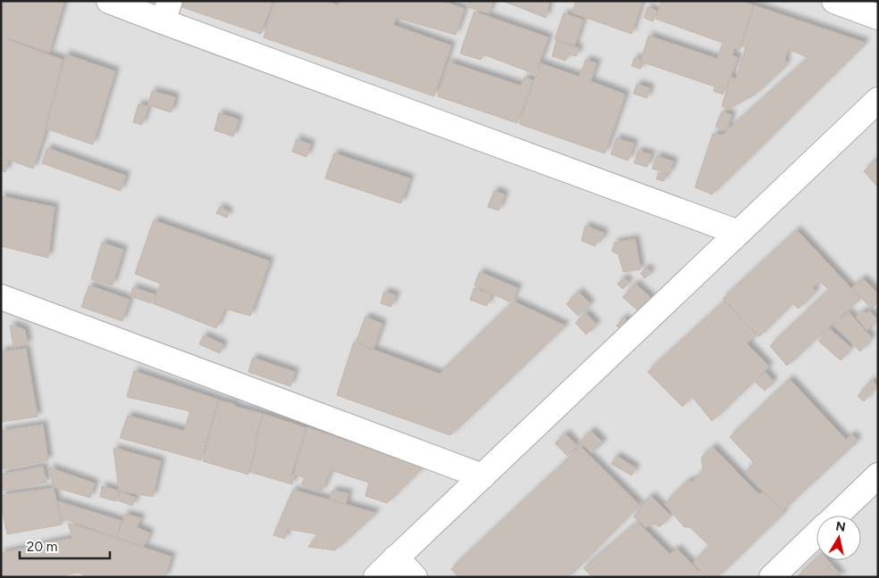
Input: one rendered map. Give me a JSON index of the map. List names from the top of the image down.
{
  "scale_bar": "20 m",
  "north": "top"
}
